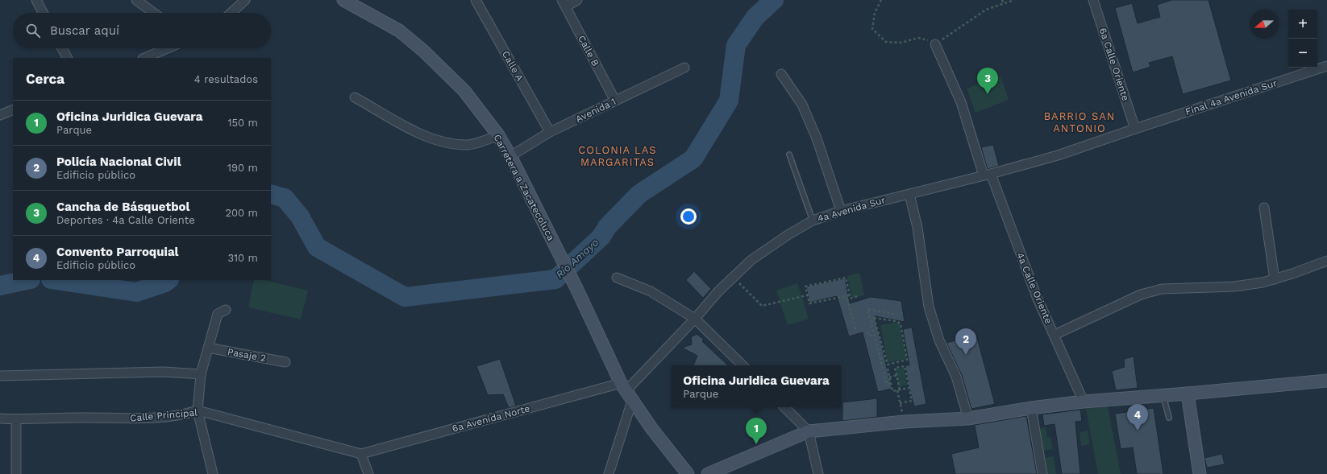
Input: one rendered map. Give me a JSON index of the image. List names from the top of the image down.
{
  "streets": {
    "main road": ["Carretera a Zacatecoluca"],
    "street": [
      "Calle B",
      "6a Calle Oriente",
      "Calle A",
      "Final 4a Avenida Sur",
      "Avenida 1",
      "4a Avenida Sur",
      "4a Calle Oriente",
      "Pasaje 2",
      "Calle Principal",
      "6a Avenida Norte"
    ]
  },
  "crossings": [
    ["Calle B", "Avenida 1"],
    ["6a Calle Oriente", "Final 4a Avenida Sur"],
    ["6a Calle Oriente", "4a Avenida Sur"],
    ["Calle A", "Avenida 1"],
    ["Final 4a Avenida Sur", "4a Avenida Sur"],
    ["Avenida 1", "Carretera a Zacatecoluca"],
    ["Carretera a Zacatecoluca", "4a Avenida Sur"],
    ["Carretera a Zacatecoluca", "6a Avenida Norte"],
    ["4a Avenida Sur", "4a Calle Oriente"],
    ["4a Avenida Sur", "6a Avenida Norte"],
    ["Calle Principal", "6a Avenida Norte"]
  ],
  "districts": ["BARRIO SAN ANTONIO", "COLONIA LAS MARGARITAS"],
  "water": ["Río Amayo"],
  "north": "left",
  "page": {
    "map_buttons": ["+", "−"],
    "search": "Buscar aquí",
    "heading": ["Cerca", "4 resultados"],
    "pins": [
      "3",
      "2",
      "4",
      "1"
    ],
    "list": [
      {
        "mark": "1",
        "name": "Oficina Juridica Guevara",
        "note": "Parque",
        "value": "150 m"
      },
      {
        "mark": "2",
        "name": "Policía Nacional Civil",
        "note": "Edificio público",
        "value": "190 m"
      },
      {
        "mark": "3",
        "name": "Cancha de Básquetbol",
        "note": "Deportes · 4a Calle Oriente",
        "value": "200 m"
      },
      {
        "mark": "4",
        "name": "Convento Parroquial",
        "note": "Edificio público",
        "value": "310 m"
      }
    ],
    "popup": ["Oficina Juridica Guevara", "Parque"]
  }
}
